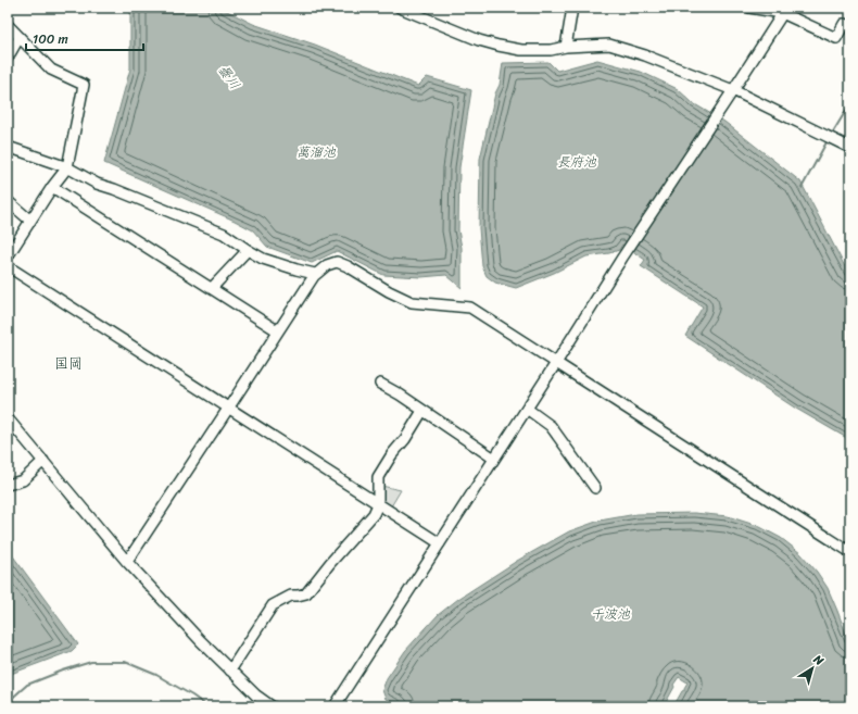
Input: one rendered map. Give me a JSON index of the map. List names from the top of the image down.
{
  "districts": ["国岡"],
  "water": [
    "曇川",
    "萬溜池",
    "長府池",
    "千波池"
  ],
  "scale_bar": "100 m",
  "north": "top right"
}
